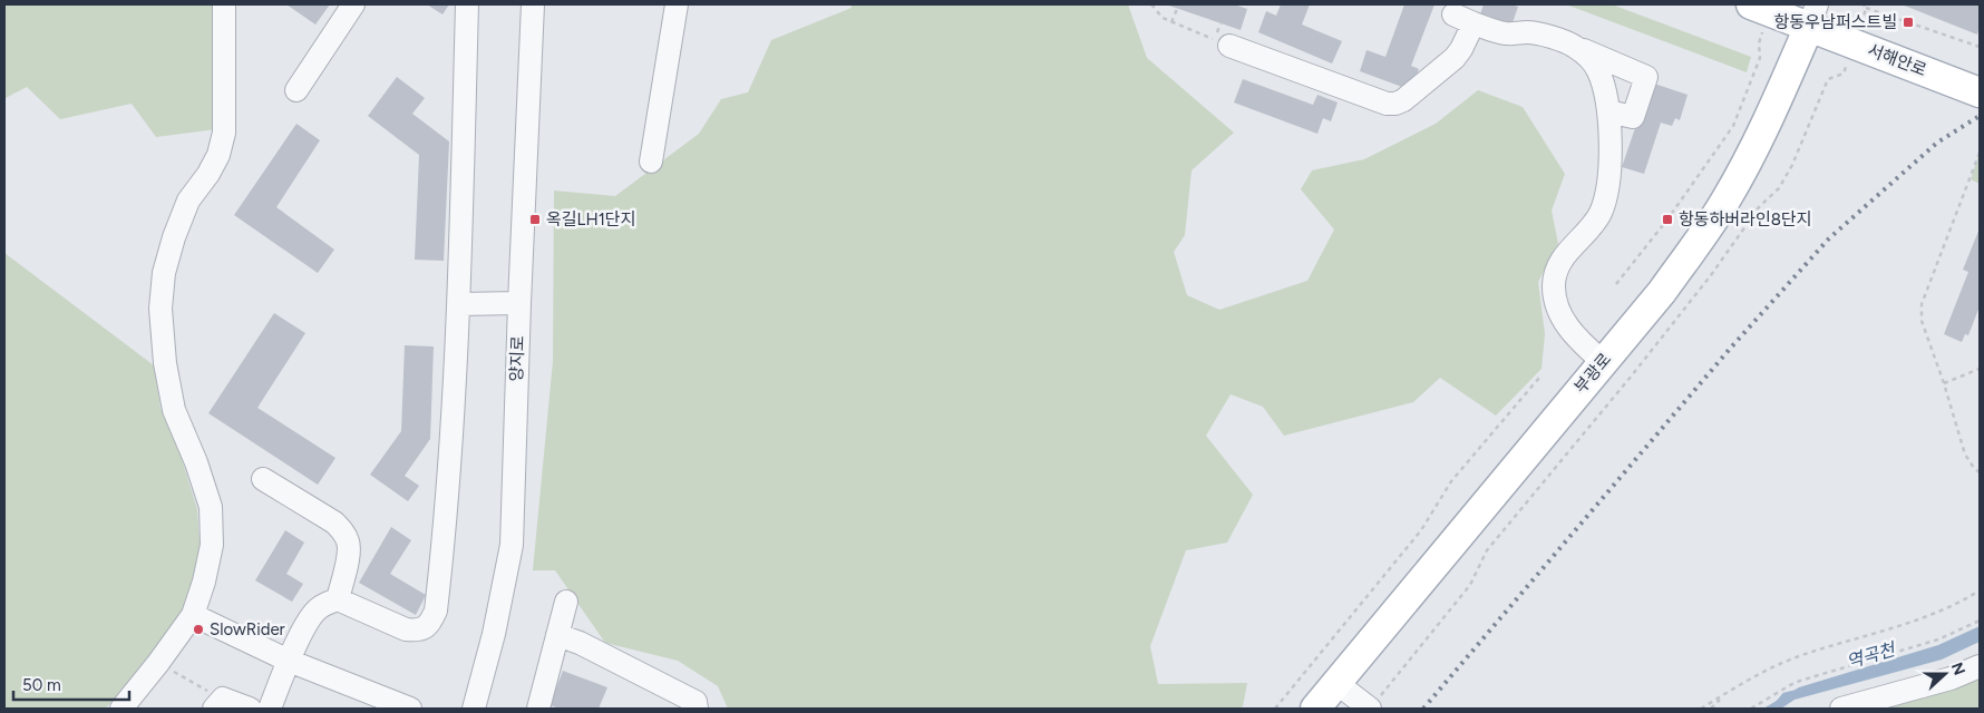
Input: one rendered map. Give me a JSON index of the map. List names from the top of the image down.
{
  "streets": {
    "main road": ["서해안로", "부광로"],
    "street": ["양지로"]
  },
  "crossings": [
    ["서해안로", "부광로"]
  ],
  "water": ["역곡천"],
  "places": {
    "transit": ["항동우남퍼스트빌", "옥길LH1단지", "항동하버라인8단지"],
    "other": ["SlowRider"]
  },
  "scale_bar": "50 m",
  "north": "right"
}
